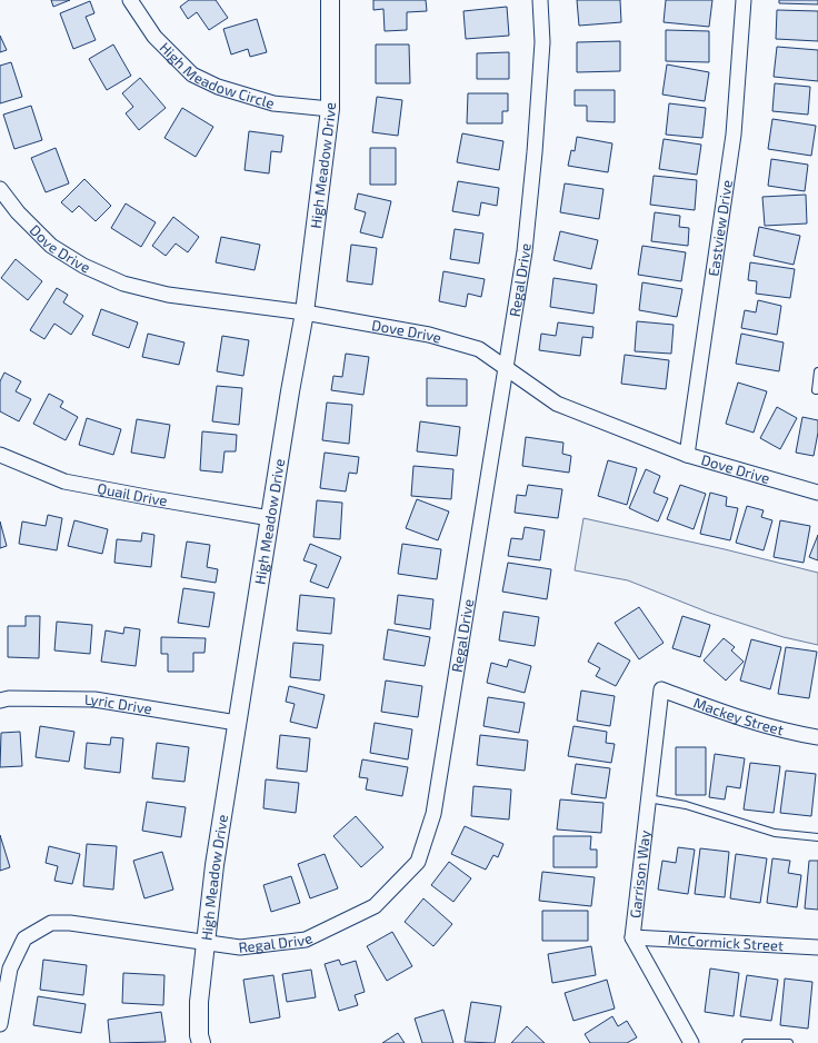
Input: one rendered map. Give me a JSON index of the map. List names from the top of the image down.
{
  "streets": {
    "street": [
      "High Meadow Circle",
      "High Meadow Drive",
      "Eastview Drive",
      "Dove Drive",
      "Regal Drive",
      "Quail Drive",
      "Lyric Drive",
      "Mackey Street",
      "Garrison Way",
      "McCormick Street"
    ]
  },
  "crossings": [
    ["High Meadow Circle", "High Meadow Drive"],
    ["High Meadow Drive", "Dove Drive"],
    ["High Meadow Drive", "Regal Drive"],
    ["High Meadow Drive", "Quail Drive"],
    ["High Meadow Drive", "Lyric Drive"],
    ["Eastview Drive", "Dove Drive"],
    ["Dove Drive", "Regal Drive"],
    ["Mackey Street", "Garrison Way"],
    ["Garrison Way", "McCormick Street"]
  ]
}
